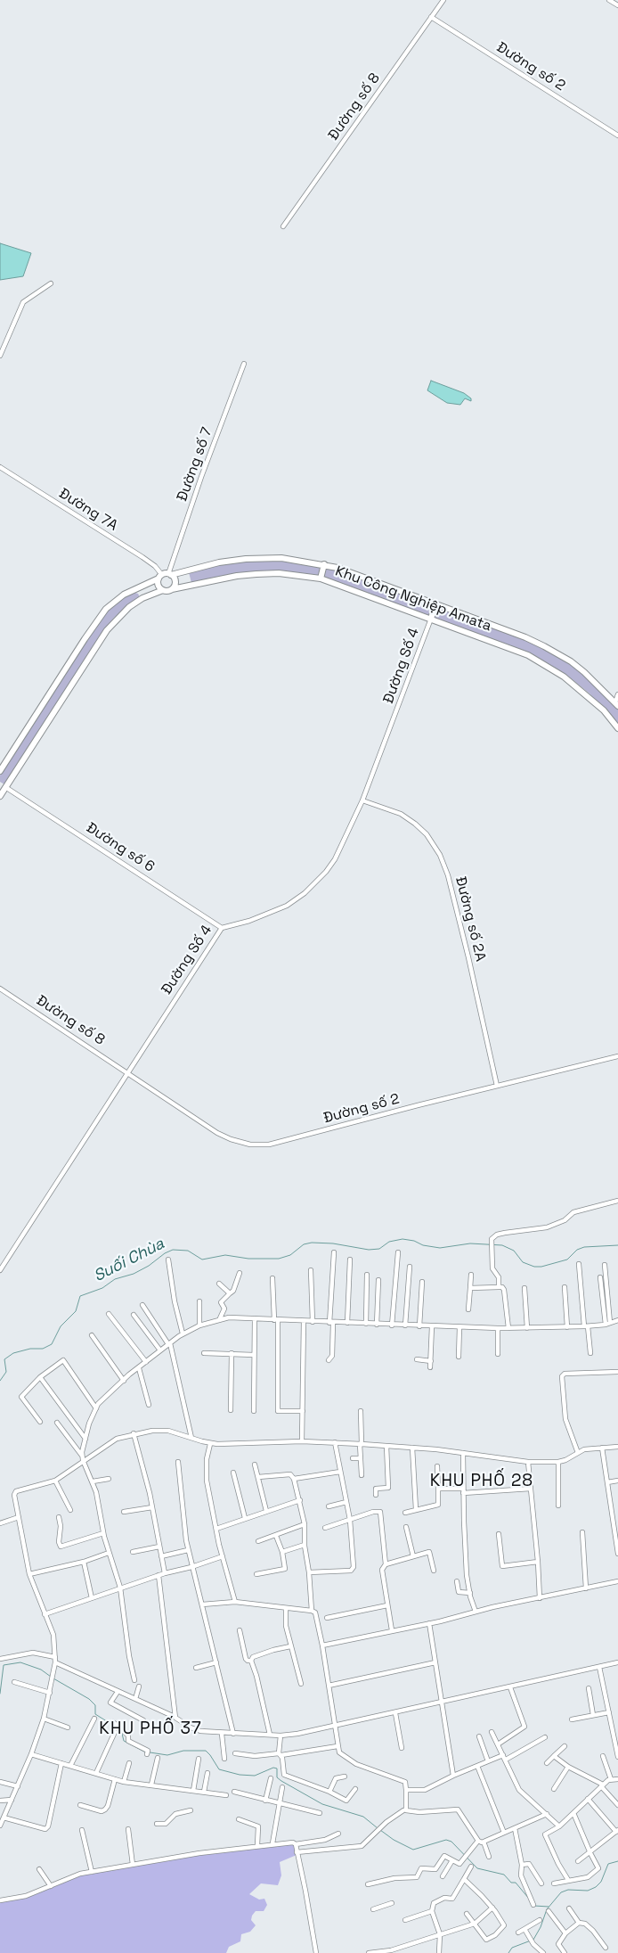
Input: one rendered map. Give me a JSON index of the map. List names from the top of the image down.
{
  "streets": {
    "street": [
      "Đường số 2",
      "Đường số 8",
      "Đường số 7",
      "Đường 7A",
      "Khu Công Nghiệp Amata",
      "Đường Số 4",
      "Đường số 6",
      "Đường số 2A"
    ]
  },
  "crossings": [
    ["Đường số 2", "Đường số 8"],
    ["Đường số 2", "Đường Số 4"],
    ["Đường số 2", "Đường số 2A"],
    ["Đường số 8", "Đường Số 4"],
    ["Đường số 7", "Đường 7A"],
    ["Đường số 7", "Khu Công Nghiệp Amata"],
    ["Đường 7A", "Khu Công Nghiệp Amata"],
    ["Khu Công Nghiệp Amata", "Đường Số 4"],
    ["Đường Số 4", "Đường số 6"],
    ["Đường Số 4", "Đường số 2A"]
  ],
  "districts": ["KHU PHỐ 28", "KHU PHỐ 37"],
  "water": ["Suối Chùa"]
}
